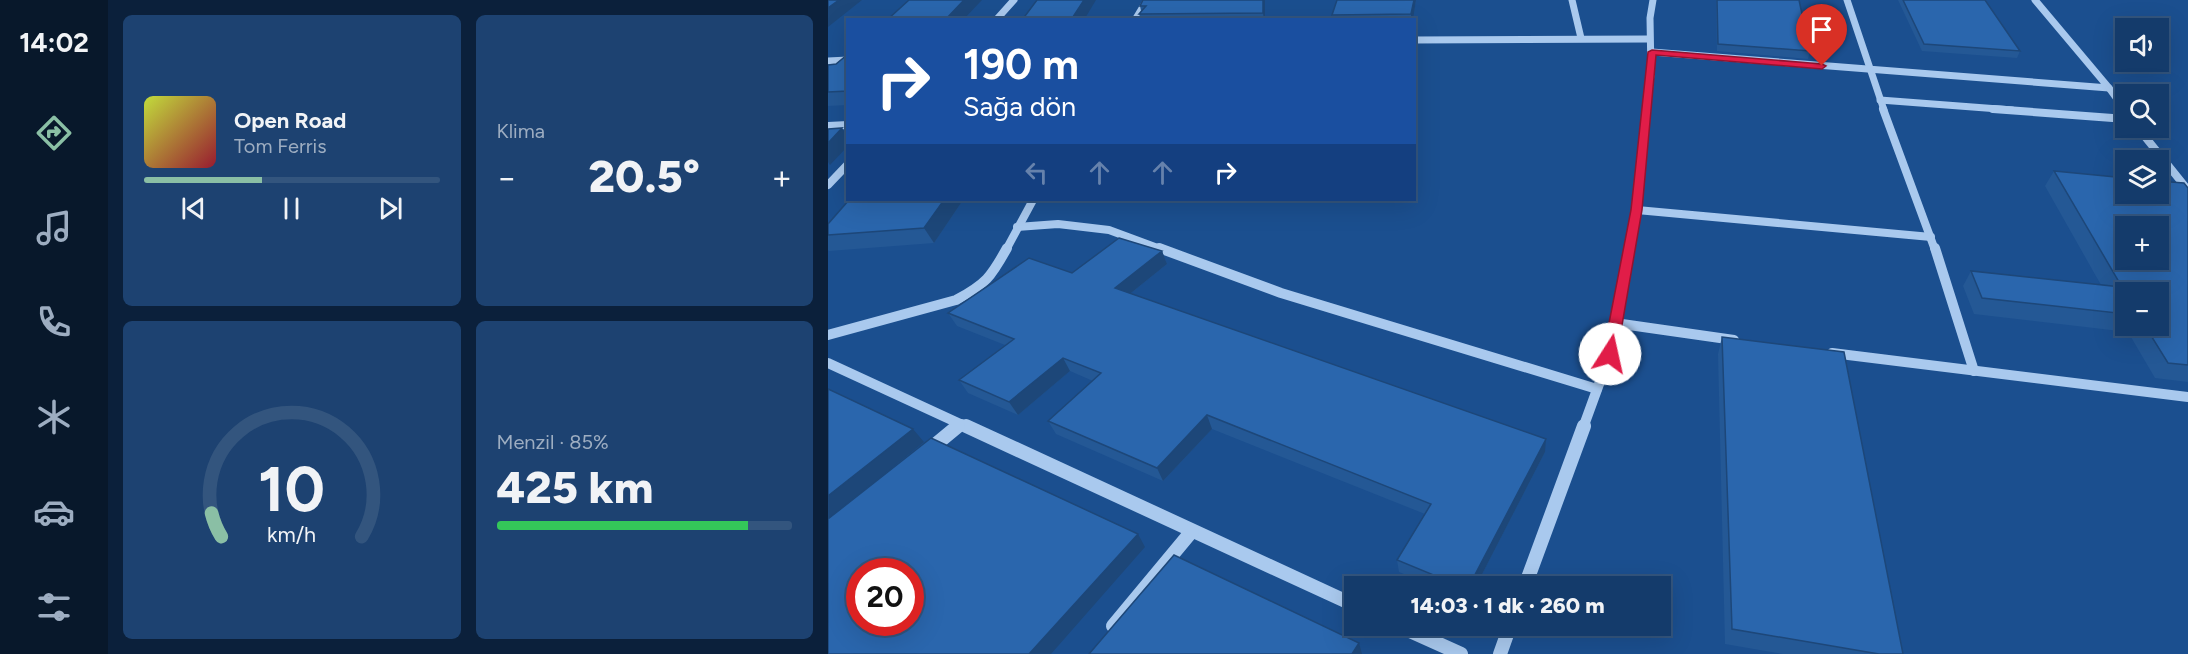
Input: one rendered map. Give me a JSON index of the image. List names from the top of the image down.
{
  "page": {
    "tabs": "14:02",
    "tile": [
      "Klima",
      ["Menzil · 85%", "425 km"]
    ],
    "map_buttons": ["+", "−"],
    "turn": ["190 m", "Sağa dön"],
    "song": ["Open Road", "Tom Ferris"],
    "heat": ["−", "20.5°", "+"],
    "limit": "20",
    "trip": "14:03 · 1 dk · 260 m",
    "gauge": ["10", "km/h"]
  }
}
